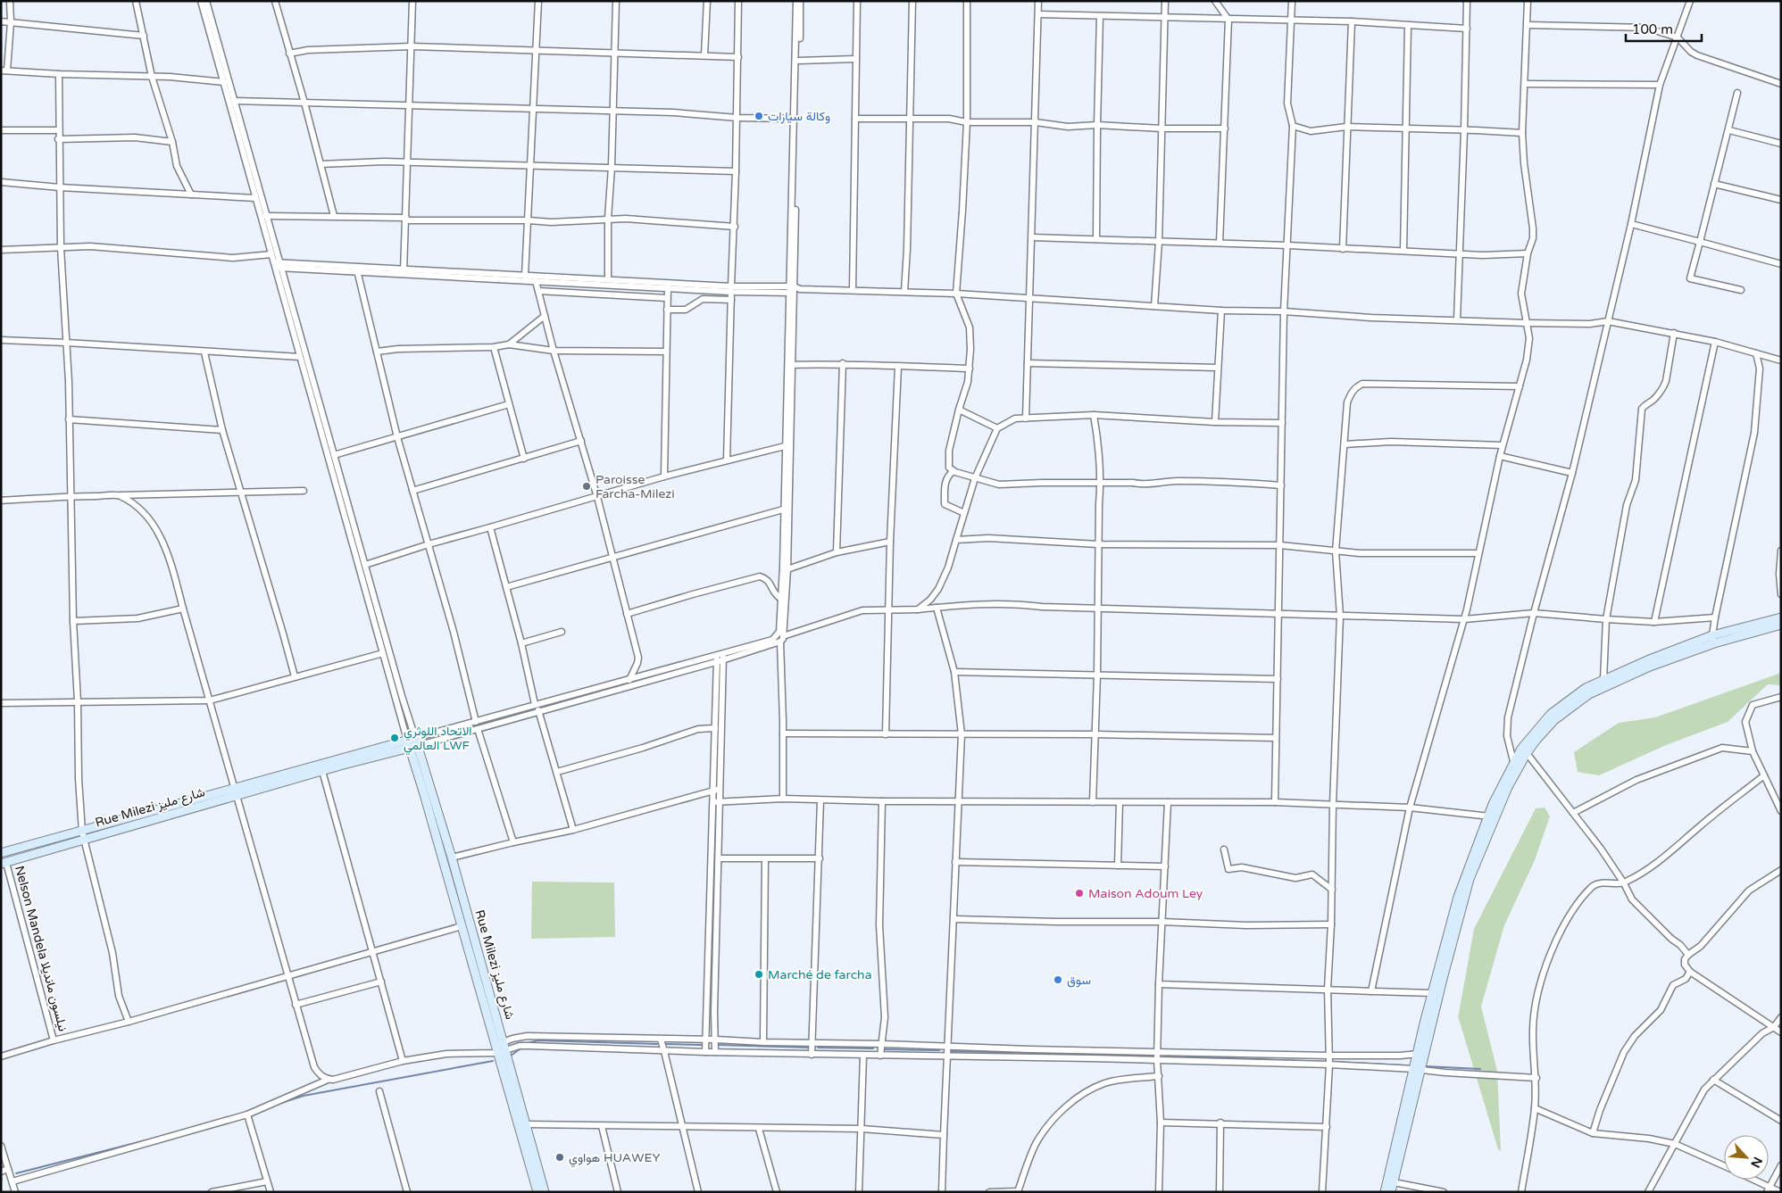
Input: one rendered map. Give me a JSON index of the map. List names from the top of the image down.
{
  "streets": {
    "street": ["Rue Milezi شارع مليز", "Nelson Mandela نيلسون مانديلا"]
  },
  "crossings": [
    ["Rue Milezi شارع مليز", "Nelson Mandela نيلسون مانديلا"]
  ],
  "places": [
    "وكالة سيارات",
    "Paroisse Farcha-Milezi",
    "الاتحاد اللوثري العالمي LWF",
    "Maison Adoum Ley",
    "Marché de farcha",
    "سوق",
    "هواوي HUAWEY"
  ],
  "scale_bar": "100 m",
  "north": "bottom right"
}
